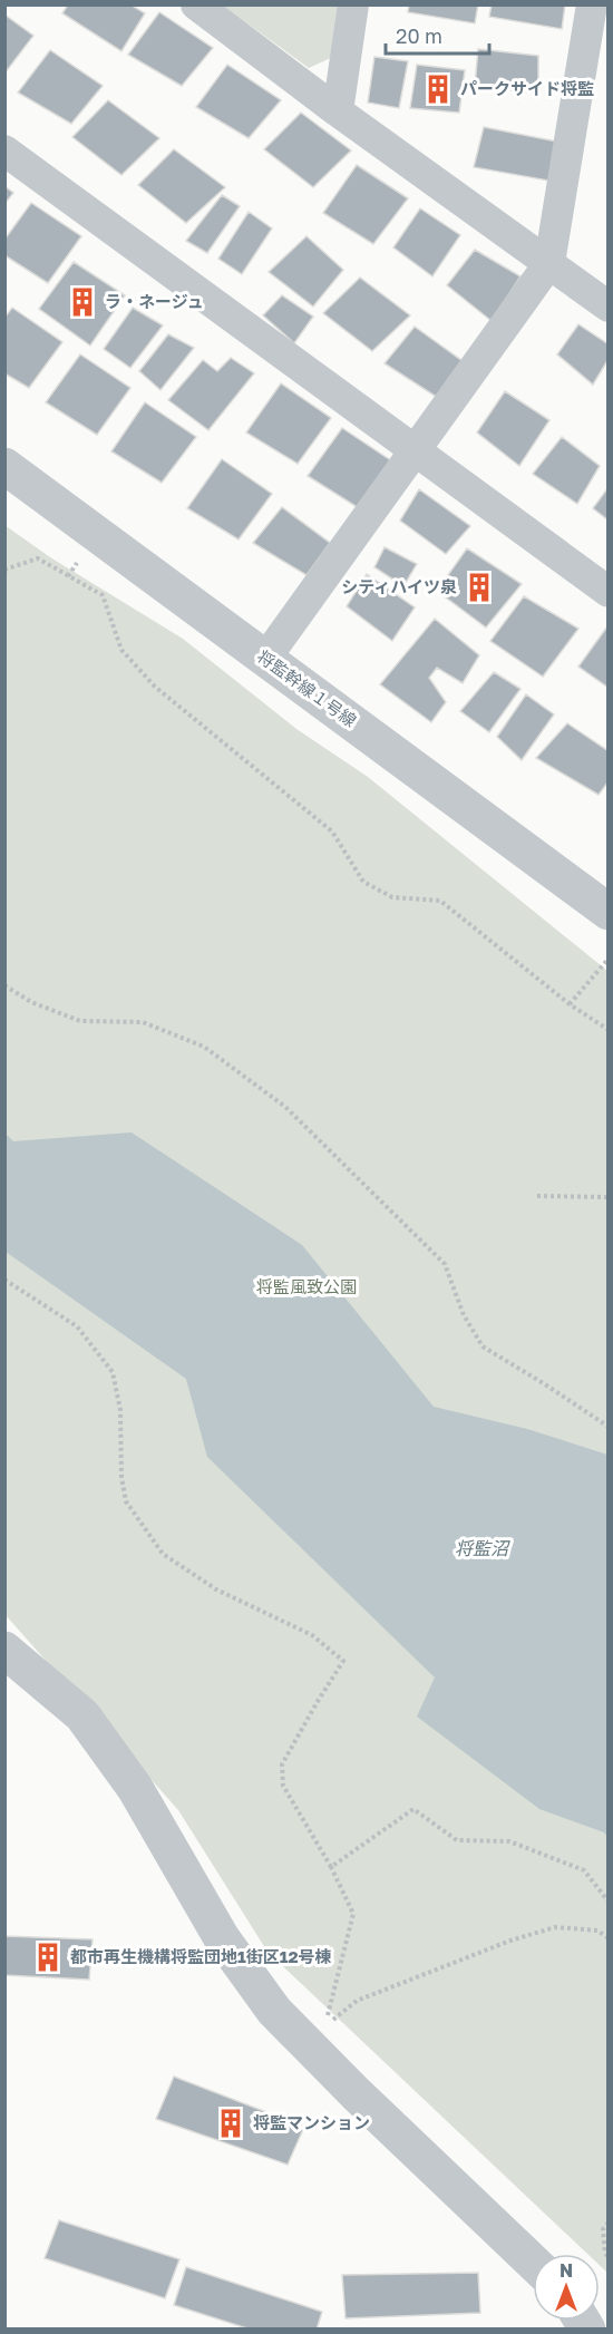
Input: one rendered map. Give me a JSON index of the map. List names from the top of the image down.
{
  "streets": {
    "street": ["将監幹線１号線"]
  },
  "water": ["将監沼"],
  "parks": ["将監風致公園"],
  "places": {
    "building": [
      "パークサイド将監",
      "ラ・ネージュ",
      "シティハイツ泉",
      "都市再生機構将監団地1街区12号棟",
      "将監マンション"
    ]
  },
  "scale_bar": "20 m",
  "north": "top"
}
